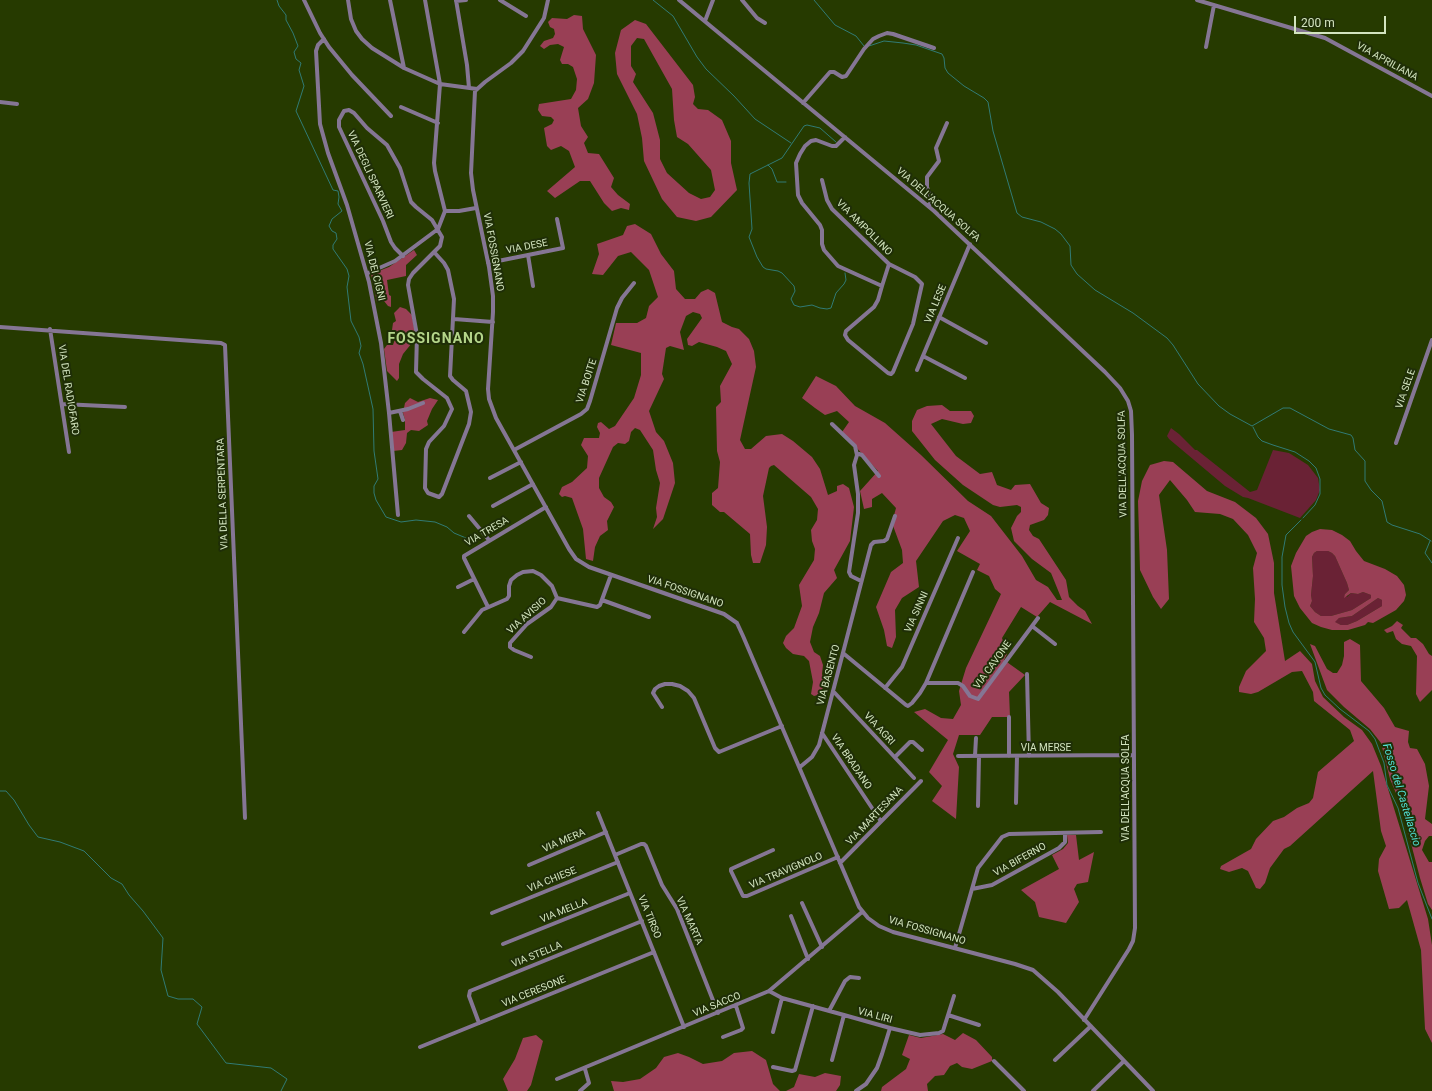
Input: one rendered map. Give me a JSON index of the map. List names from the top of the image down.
{
  "streets": {
    "street": [
      "VIA APRILIANA",
      "VIA DEGLI SPARVIERI",
      "VIA DELL'ACQUA SOLFA",
      "VIA AMPOLLINO",
      "VIA DESE",
      "VIA FOSSIGNANO",
      "VIA DEI CIGNI",
      "VIA LESE",
      "VIA BOITE",
      "VIA SELE",
      "VIA DEL RADIOFARO",
      "VIA DELLA SERPENTARA",
      "VIA TRESA",
      "VIA SINNI",
      "VIA AVISIO",
      "VIA CAVONE",
      "VIA BASENTO",
      "VIA AGRI",
      "VIA MERSE",
      "VIA BRADANO",
      "VIA MARTESANA",
      "VIA MERA",
      "VIA BIFERNO",
      "VIA TRAVIGNOLO",
      "VIA CHIESE",
      "VIA MELLA",
      "VIA TIRSO",
      "VIA MARTA",
      "VIA STELLA",
      "VIA CERESONE",
      "VIA SACCO",
      "VIA LIRI"
    ]
  },
  "crossings": [
    ["VIA DELL'ACQUA SOLFA", "VIA FOSSIGNANO"],
    ["VIA DELL'ACQUA SOLFA", "VIA LESE"],
    ["VIA DELL'ACQUA SOLFA", "VIA MERSE"],
    ["VIA DESE", "VIA FOSSIGNANO"],
    ["VIA FOSSIGNANO", "VIA BOITE"],
    ["VIA FOSSIGNANO", "VIA TRESA"],
    ["VIA FOSSIGNANO", "VIA BASENTO"],
    ["VIA FOSSIGNANO", "VIA MARTESANA"],
    ["VIA FOSSIGNANO", "VIA BIFERNO"],
    ["VIA FOSSIGNANO", "VIA TRAVIGNOLO"],
    ["VIA FOSSIGNANO", "VIA SACCO"],
    ["VIA DEL RADIOFARO", "VIA DELLA SERPENTARA"],
    ["VIA TRESA", "VIA AVISIO"],
    ["VIA BASENTO", "VIA AGRI"],
    ["VIA BASENTO", "VIA BRADANO"],
    ["VIA MERA", "VIA TIRSO"],
    ["VIA CHIESE", "VIA TIRSO"],
    ["VIA MELLA", "VIA TIRSO"],
    ["VIA TIRSO", "VIA MARTA"],
    ["VIA TIRSO", "VIA STELLA"],
    ["VIA TIRSO", "VIA CERESONE"],
    ["VIA TIRSO", "VIA SACCO"],
    ["VIA MARTA", "VIA SACCO"],
    ["VIA STELLA", "VIA CERESONE"],
    ["VIA SACCO", "VIA LIRI"]
  ],
  "districts": ["FOSSIGNANO"],
  "water": ["Fosso del Castellaccio"],
  "scale_bar": "200 m"
}
